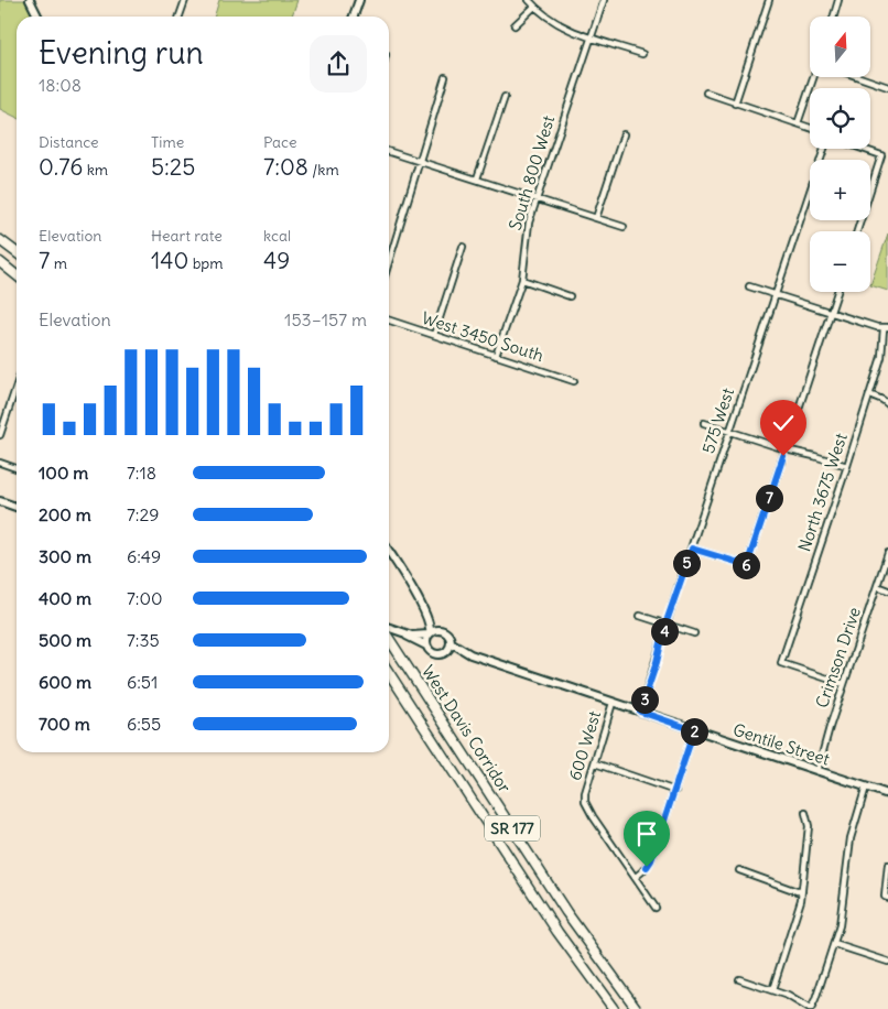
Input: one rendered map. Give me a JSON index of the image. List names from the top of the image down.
{
  "streets": {
    "highway": ["West Davis Corridor", "SR 177"],
    "main road": ["Gentile Street"],
    "street": [
      "South 800 West",
      "West 3450 South",
      "575 West",
      "North 3675 West",
      "Crimson Drive",
      "600 West"
    ]
  },
  "crossings": [
    ["South 800 West", "West 3450 South"],
    ["575 West", "Gentile Street"],
    ["North 3675 West", "Crimson Drive"],
    ["Crimson Drive", "Gentile Street"],
    ["Gentile Street", "600 West"]
  ],
  "north": "top",
  "page": {
    "map_buttons": ["+", "−"],
    "heading": ["Evening run", "18:08"],
    "stats": [
      ["Distance", "0.76 km"],
      ["Time", "5:25"],
      ["Pace", "7:08 /km"],
      ["Elevation", "7 m"],
      ["Heart rate", "140 bpm"],
      ["kcal", "49"]
    ],
    "chart": ["Elevation", "153–157 m"],
    "list": [
      {
        "name": "100 m",
        "note": "7:18"
      },
      {
        "name": "200 m",
        "note": "7:29"
      },
      {
        "name": "300 m",
        "note": "6:49"
      },
      {
        "name": "400 m",
        "note": "7:00"
      },
      {
        "name": "500 m",
        "note": "7:35"
      },
      {
        "name": "600 m",
        "note": "6:51"
      },
      {
        "name": "700 m",
        "note": "6:55"
      }
    ],
    "pins": [
      "7",
      "5",
      "6",
      "4",
      "3",
      "2"
    ]
  }
}
